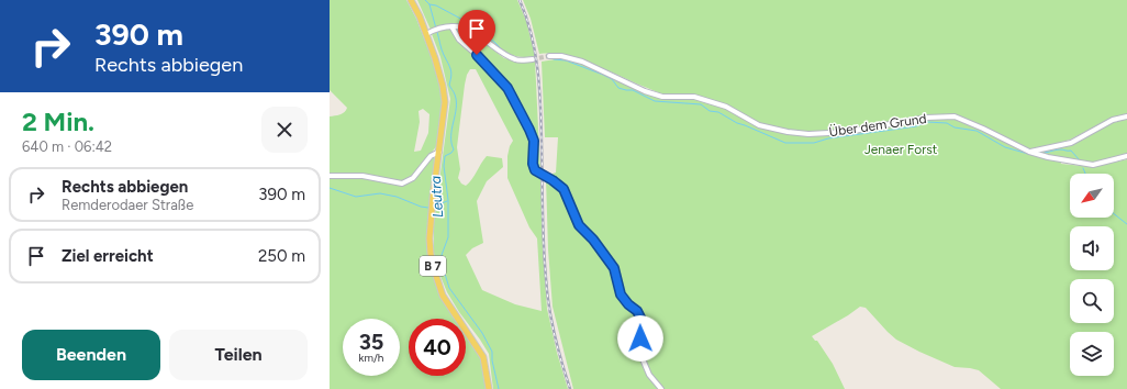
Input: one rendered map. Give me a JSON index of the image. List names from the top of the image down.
{
  "streets": {
    "main road": ["B 7"],
    "street": ["Über dem Grund"]
  },
  "water": ["Leutra"],
  "parks": ["Jenaer Forst"],
  "north": "bottom left",
  "page": {
    "turn": ["390 m", "Rechts abbiegen"],
    "heading": ["2 Min.", "640 m · 06:42"],
    "list": [
      {
        "name": "Rechts abbiegen",
        "note": "Remderodaer Straße",
        "value": "390 m"
      },
      {
        "name": "Ziel erreicht",
        "value": "250 m"
      }
    ],
    "speed": "35 km/h",
    "limit": "40",
    "buttons": ["Beenden", "Teilen"]
  }
}
